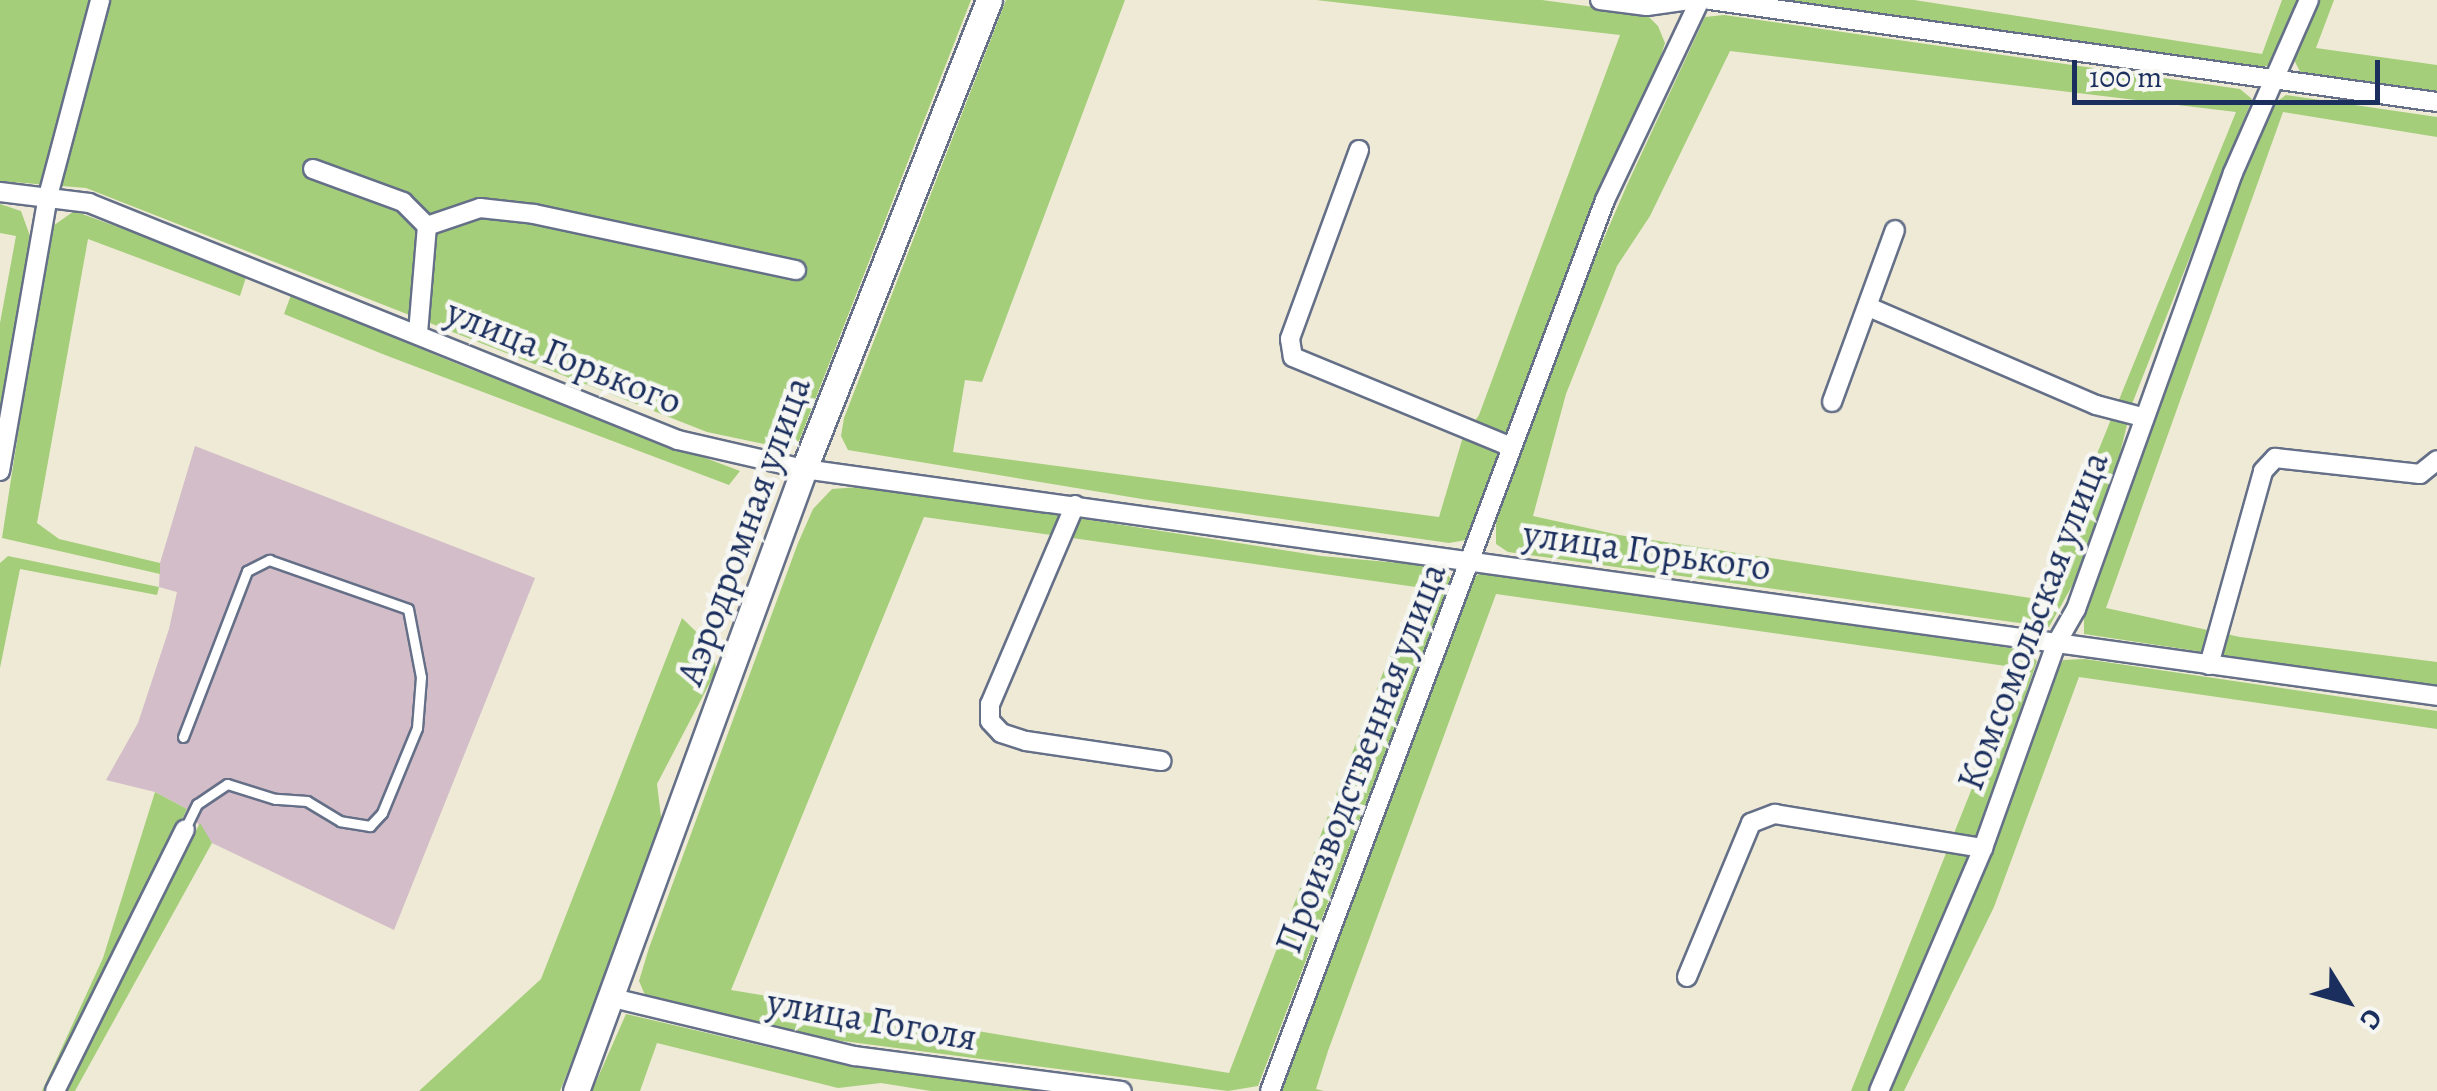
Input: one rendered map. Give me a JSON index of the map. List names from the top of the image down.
{
  "streets": {
    "street": [
      "улица Горького",
      "Аэродромная улица",
      "Комсомольская улица",
      "Производственная улица",
      "улица Гоголя"
    ]
  },
  "crossings": [
    ["улица Горького", "Аэродромная улица"],
    ["улица Горького", "Комсомольская улица"],
    ["улица Горького", "Производственная улица"],
    ["Аэродромная улица", "улица Гоголя"]
  ],
  "scale_bar": "100 m",
  "north": "bottom right"
}
